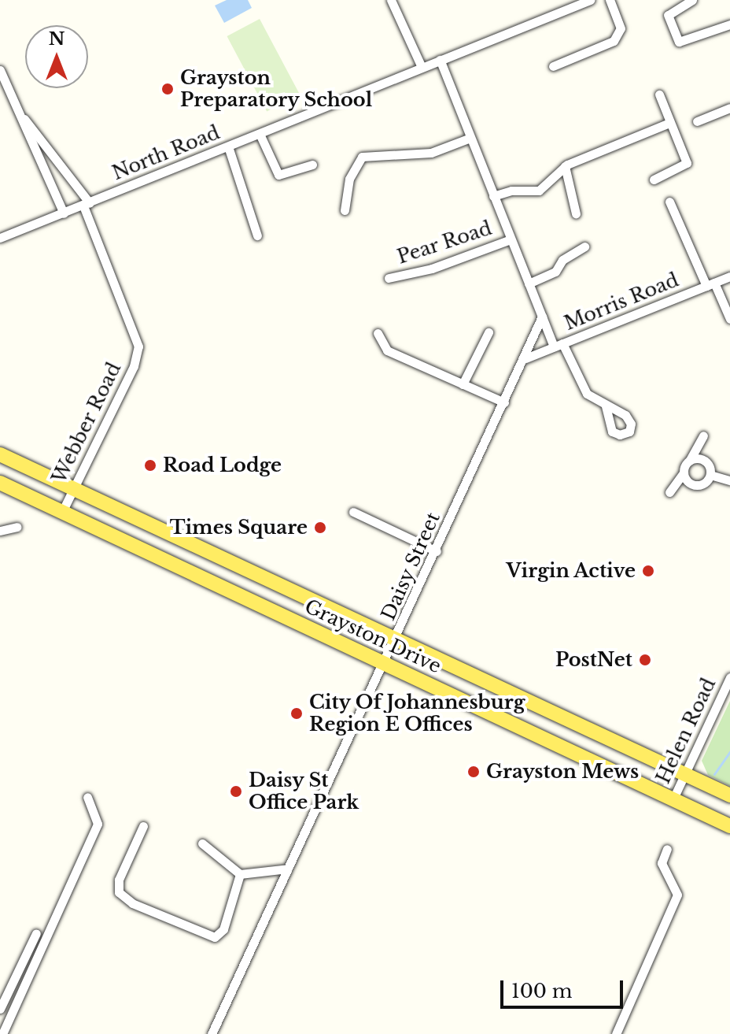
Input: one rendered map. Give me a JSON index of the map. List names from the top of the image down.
{
  "streets": {
    "main road": ["Grayston Drive"],
    "street": [
      "North Road",
      "Pear Road",
      "Morris Road",
      "Webber Road",
      "Daisy Street",
      "Helen Road"
    ]
  },
  "crossings": [
    ["North Road", "Webber Road"],
    ["Morris Road", "Daisy Street"],
    ["Webber Road", "Grayston Drive"],
    ["Daisy Street", "Grayston Drive"],
    ["Grayston Drive", "Helen Road"]
  ],
  "places": [
    "Grayston Preparatory School",
    "Road Lodge",
    "Times Square",
    "Virgin Active",
    "PostNet",
    "City Of Johannesburg Region E Offices",
    "Grayston Mews",
    "Daisy St Office Park"
  ],
  "scale_bar": "100 m",
  "north": "top"
}
